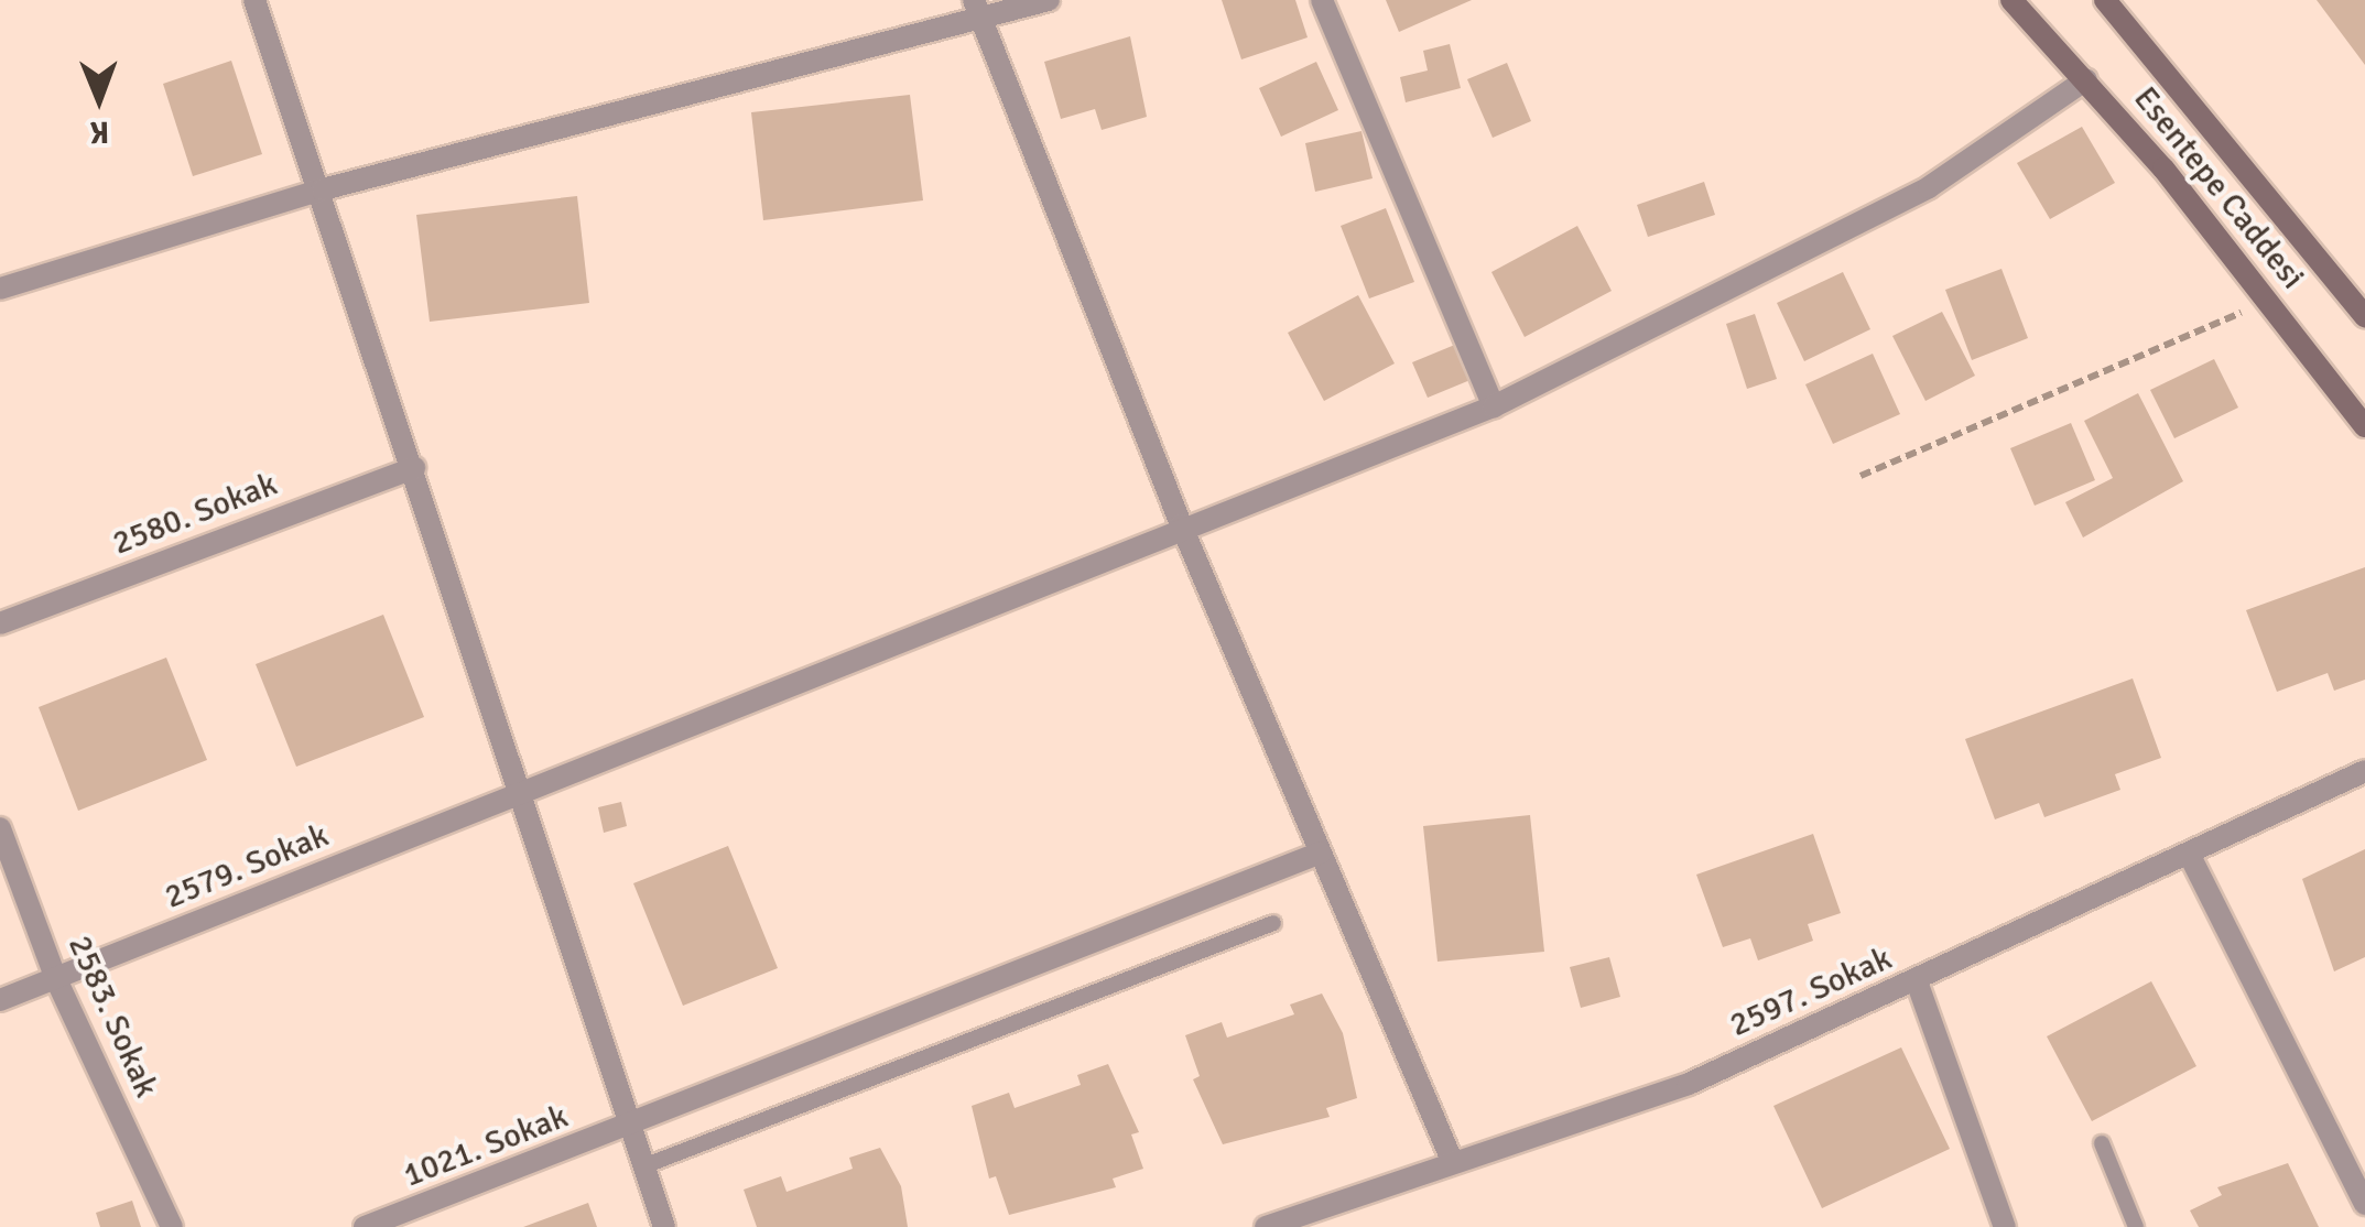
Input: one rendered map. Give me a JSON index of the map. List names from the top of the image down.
{
  "streets": {
    "main road": ["Esentepe Caddesi"],
    "street": [
      "2580. Sokak",
      "2579. Sokak",
      "2597. Sokak",
      "2583. Sokak",
      "1021. Sokak"
    ]
  },
  "crossings": [
    ["Esentepe Caddesi", "2579. Sokak"],
    ["2579. Sokak", "2583. Sokak"]
  ],
  "north": "bottom"
}
